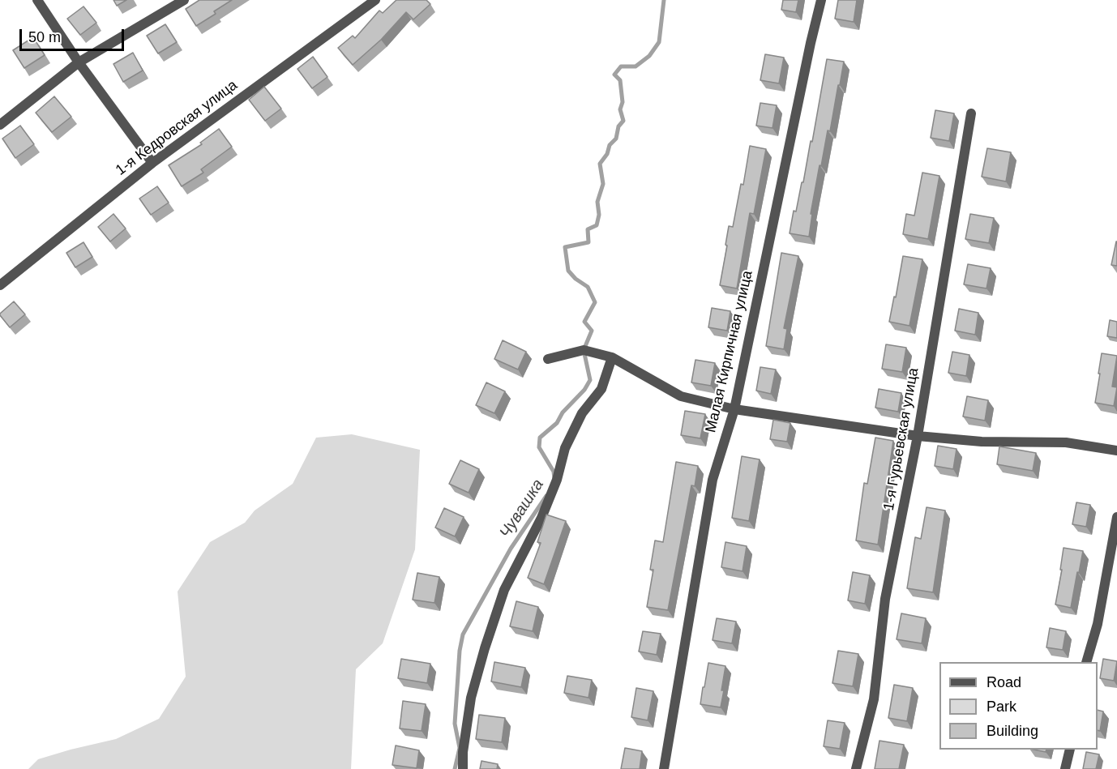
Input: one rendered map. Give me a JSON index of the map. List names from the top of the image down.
{
  "streets": {
    "street": ["1-я Кедровская улица", "Малая Кирпичная улица", "1-я Гурьевская улица"]
  },
  "water": ["Чувашка"],
  "legend": ["Road", "Park", "Building"],
  "scale_bar": "50 m"
}
